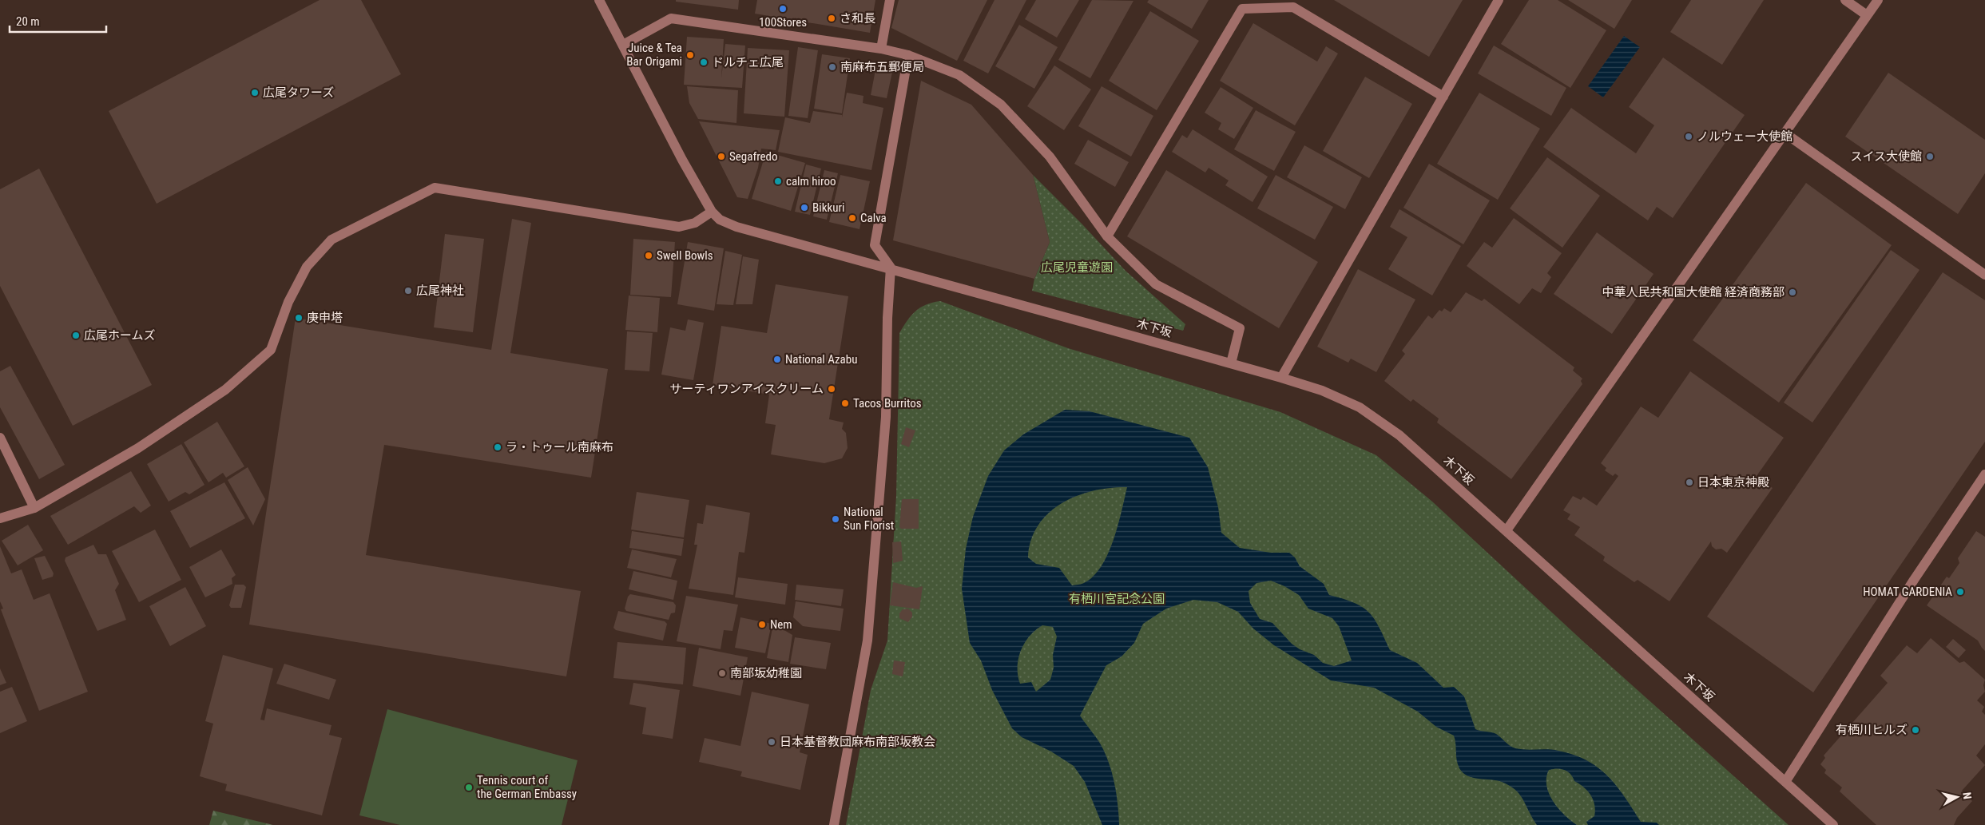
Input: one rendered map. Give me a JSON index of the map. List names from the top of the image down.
{
  "streets": {
    "street": ["木下坂"]
  },
  "parks": ["広尾児童遊園", "有栖川宮記念公園"],
  "places": [
    "100Stores",
    "さ和長",
    "Juice & Tea Bar Origami",
    "ドルチェ広尾",
    "南麻布五郵便局",
    "広尾タワーズ",
    "ノルウェー大使館",
    "Segafredo",
    "スイス大使館",
    "calm hiroo",
    "Bikkuri",
    "Calva",
    "Swell Bowls",
    "広尾神社",
    "中華人民共和国大使館 経済商務部",
    "庚申塔",
    "広尾ホームズ",
    "National Azabu",
    "サーティワンアイスクリーム",
    "Tacos Burritos",
    "ラ・トゥール南麻布",
    "日本東京神殿",
    "National Sun Florist",
    "HOMAT GARDENIA",
    "Nem",
    "南部坂幼稚園",
    "有栖川ヒルズ",
    "日本基督教団麻布南部坂教会",
    "Tennis court of the German Embassy"
  ],
  "scale_bar": "20 m",
  "north": "right"
}
